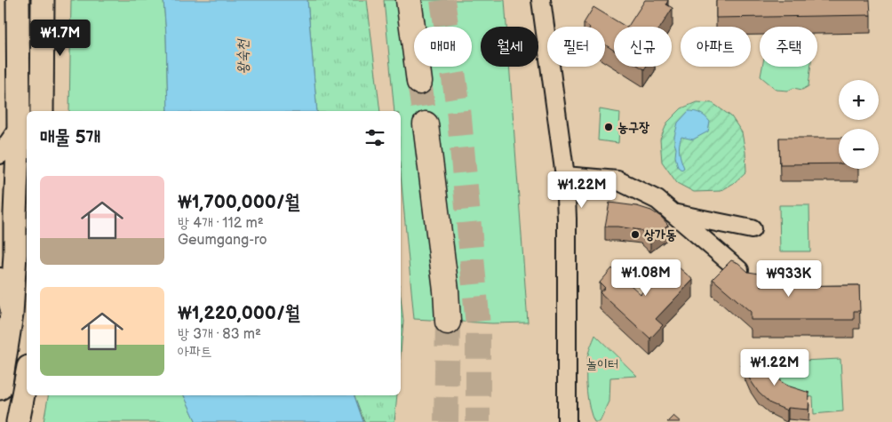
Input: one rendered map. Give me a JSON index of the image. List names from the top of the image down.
{
  "water": ["왕숙천"],
  "parks": ["놀이터"],
  "places": ["농구장", "상가동"],
  "page": {
    "price": [
      "₩1.7M",
      "₩1.22M",
      "₩1.08M",
      "₩933K",
      "₩1.22M"
    ],
    "chip": [
      "매매",
      "월세",
      "필터",
      "신규",
      "아파트",
      "주택"
    ],
    "map_buttons": ["+", "−"],
    "heading": "매물 5개",
    "list": [
      {
        "name": "₩1,700,000/월",
        "note": "방 4개 · 112 m² · Geumgang-ro"
      },
      {
        "name": "₩1,220,000/월",
        "note": "방 3개 · 83 m² · 아파트"
      }
    ]
  }
}
